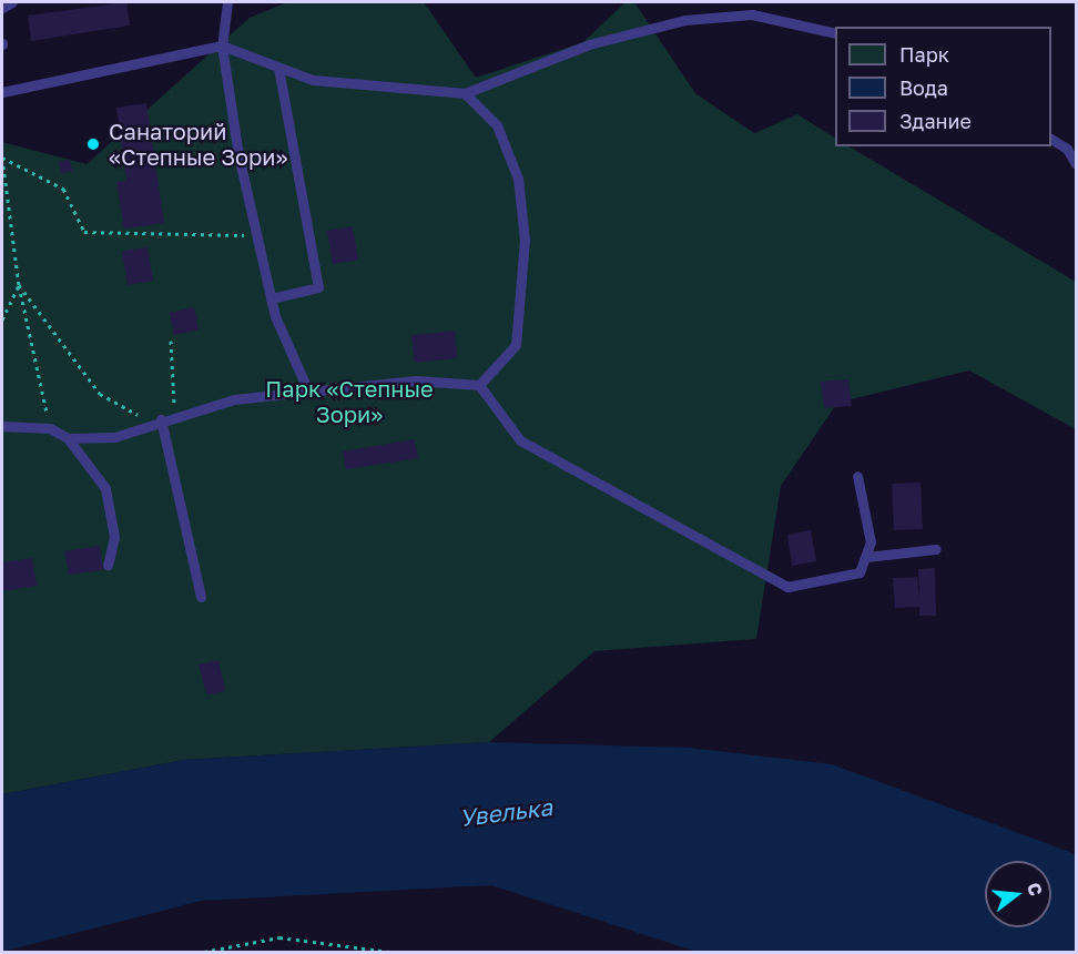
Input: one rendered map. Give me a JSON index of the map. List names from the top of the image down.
{
  "water": ["Увелька"],
  "parks": ["Парк «Степные Зори»"],
  "places": ["Санаторий «Степные Зори»"],
  "legend": ["Парк", "Вода", "Здание"],
  "north": "right"
}
